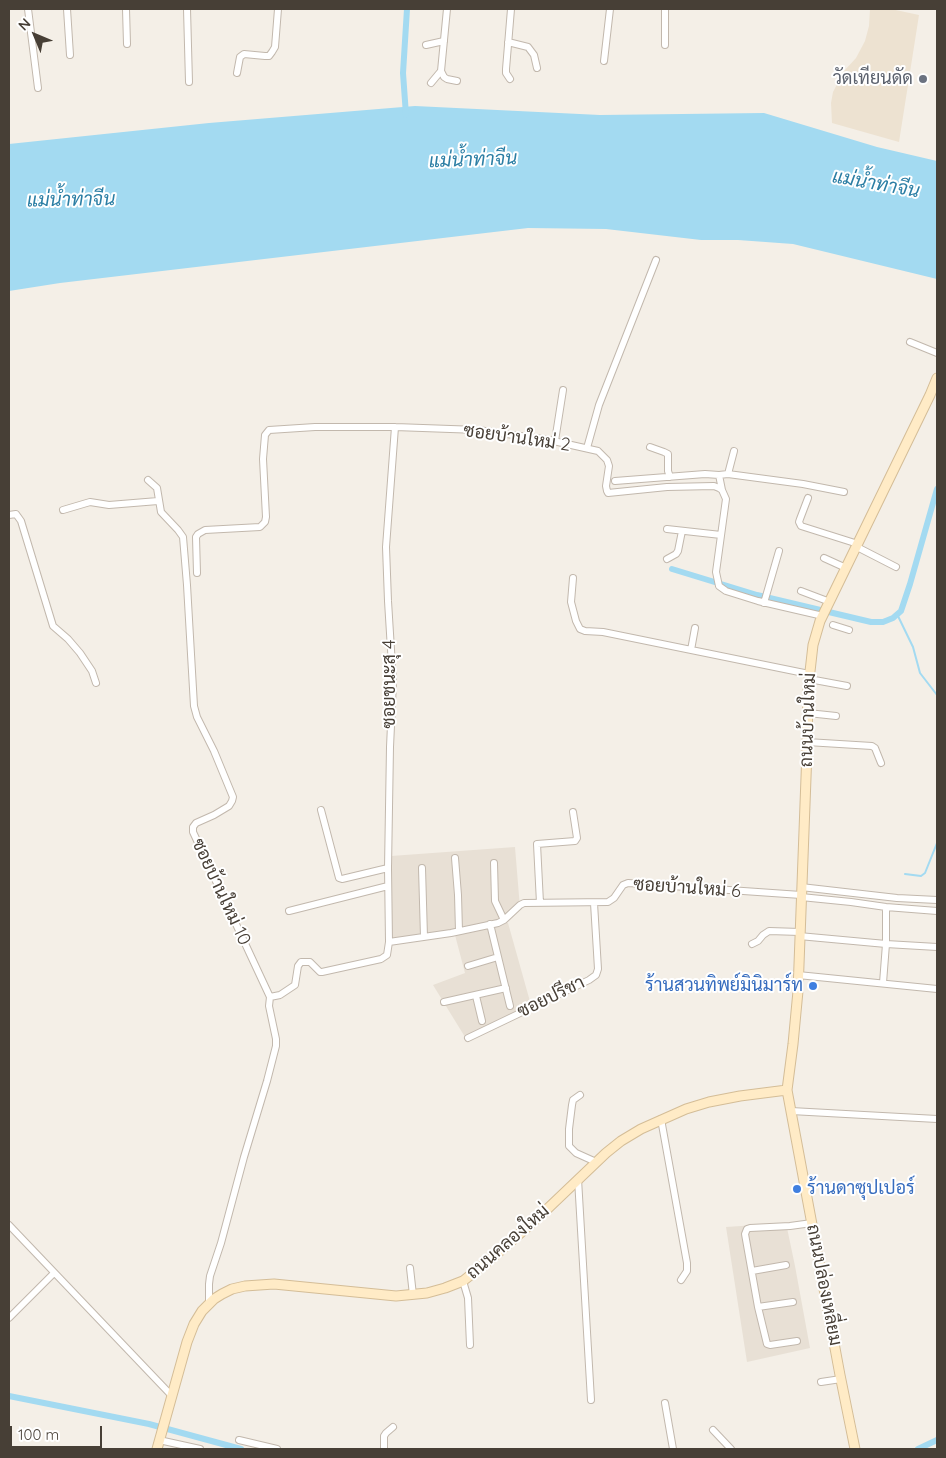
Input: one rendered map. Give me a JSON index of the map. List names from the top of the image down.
{
  "streets": {
    "street": [
      "ซอยบ้านใหม่ 2",
      "ซอยชนะสุ 4",
      "ถนนบ้านใหม่",
      "ซอยบ้านใหม่ 6",
      "ซอยบ้านใหม่ 10",
      "ซอยปรีชา",
      "ถนนคลองใหม่",
      "ถนนปล่องเหลี่ยม"
    ]
  },
  "crossings": [
    ["ซอยบ้านใหม่ 2", "ซอยชนะสุ 4"],
    ["ซอยชนะสุ 4", "ซอยบ้านใหม่ 6"],
    ["ถนนบ้านใหม่", "ซอยบ้านใหม่ 6"],
    ["ถนนบ้านใหม่", "ถนนคลองใหม่"],
    ["ถนนบ้านใหม่", "ถนนปล่องเหลี่ยม"],
    ["ซอยบ้านใหม่ 6", "ซอยปรีชา"],
    ["ซอยบ้านใหม่ 10", "ถนนคลองใหม่"],
    ["ถนนคลองใหม่", "ถนนปล่องเหลี่ยม"]
  ],
  "water": ["แม่น้ำท่าจีน"],
  "places": ["วัดเทียนดัด", "ร้านสวนทิพย์มินิมาร์ท", "ร้านดาซุปเปอร์"],
  "scale_bar": "100 m",
  "north": "top left"
}
